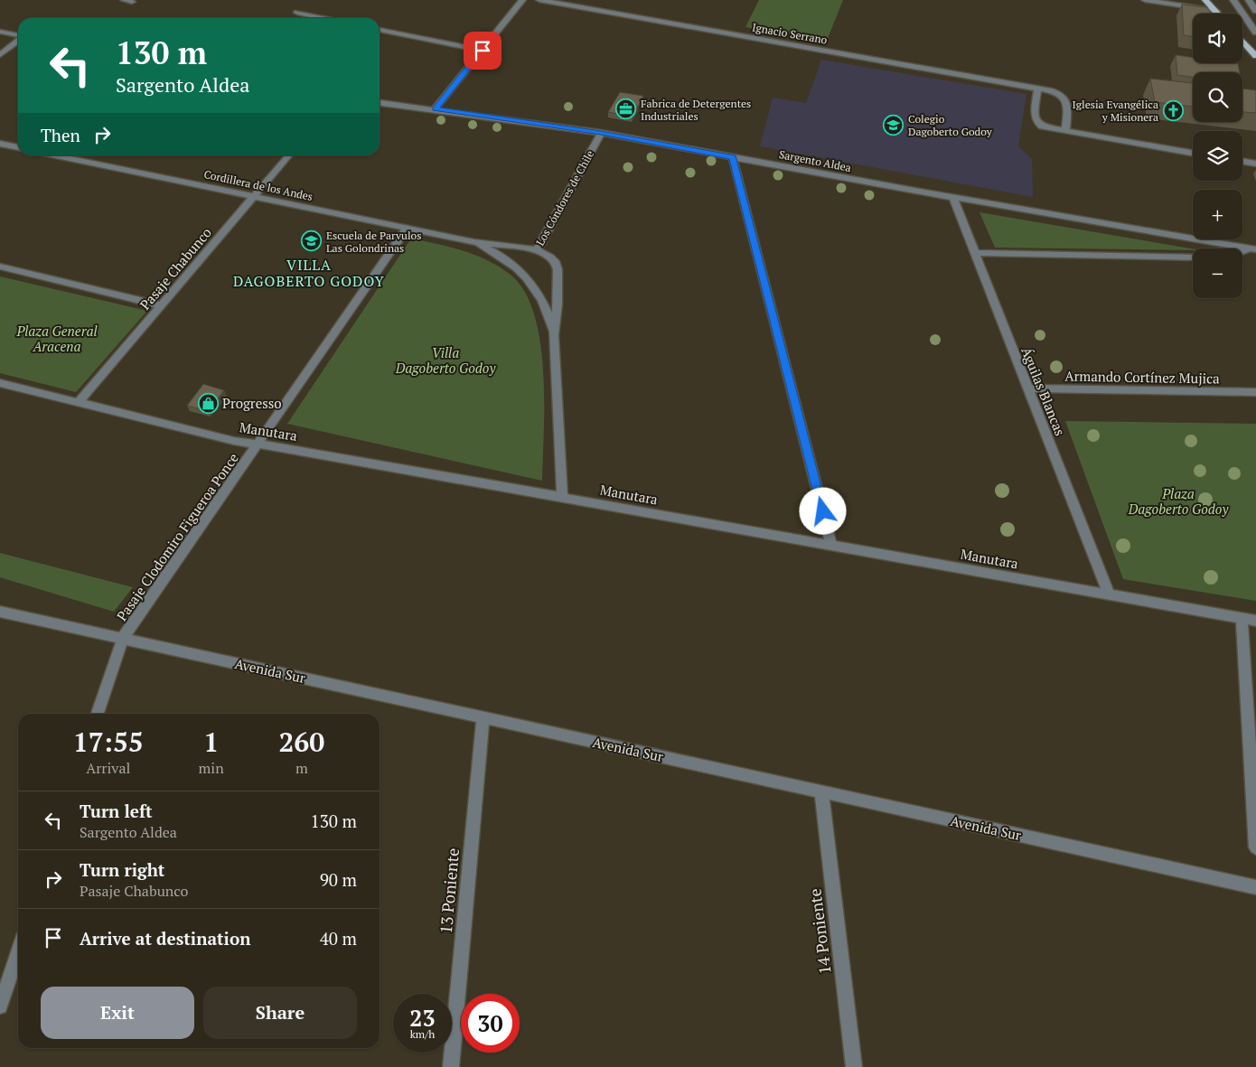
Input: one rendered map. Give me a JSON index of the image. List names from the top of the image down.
{
  "streets": {
    "street": [
      "Ignacio Serrano",
      "Sargento Aldea",
      "Cordillera de los Andes",
      "Los Cóndores de Chile",
      "Pasaje Chabunco",
      "Armando Cortínez Mujica",
      "Águilas Blancas",
      "Manutara",
      "Pasaje Clodomiro Figueroa Ponce",
      "Avenida Sur",
      "13 Poniente",
      "14 Poniente"
    ]
  },
  "crossings": [
    ["Sargento Aldea", "Los Cóndores de Chile"],
    ["Sargento Aldea", "Águilas Blancas"],
    ["Cordillera de los Andes", "Los Cóndores de Chile"],
    ["Cordillera de los Andes", "Pasaje Chabunco"],
    ["Cordillera de los Andes", "Pasaje Clodomiro Figueroa Ponce"],
    ["Los Cóndores de Chile", "Manutara"],
    ["Pasaje Chabunco", "Manutara"],
    ["Armando Cortínez Mujica", "Águilas Blancas"],
    ["Águilas Blancas", "Manutara"],
    ["Manutara", "Pasaje Clodomiro Figueroa Ponce"],
    ["Pasaje Clodomiro Figueroa Ponce", "Avenida Sur"],
    ["Avenida Sur", "13 Poniente"],
    ["Avenida Sur", "14 Poniente"]
  ],
  "districts": ["VILLA DAGOBERTO GODOY"],
  "parks": ["Plaza General Aracena", "Villa Dagoberto Godoy", "Plaza Dagoberto Godoy"],
  "places": {
    "office": ["Fabrica de Detergentes Industriales"],
    "church": ["Iglesia Evangélica y Misionera"],
    "school or university": ["Colegio Dagoberto Godoy", "Escuela de Parvulos Las Golondrinas"],
    "shop": ["Progresso"]
  },
  "page": {
    "map_buttons": ["+", "−"],
    "turn": ["130 m", "Sargento Aldea"],
    "then": "Then",
    "eta": [
      "17:55",
      "Arrival",
      "1",
      "min",
      "260",
      "m"
    ],
    "list": [
      {
        "name": "Turn left",
        "note": "Sargento Aldea",
        "value": "130 m"
      },
      {
        "name": "Turn right",
        "note": "Pasaje Chabunco",
        "value": "90 m"
      },
      {
        "name": "Arrive at destination",
        "value": "40 m"
      }
    ],
    "buttons": ["Exit", "Share"],
    "speed": "23 km/h",
    "limit": "30"
  }
}
